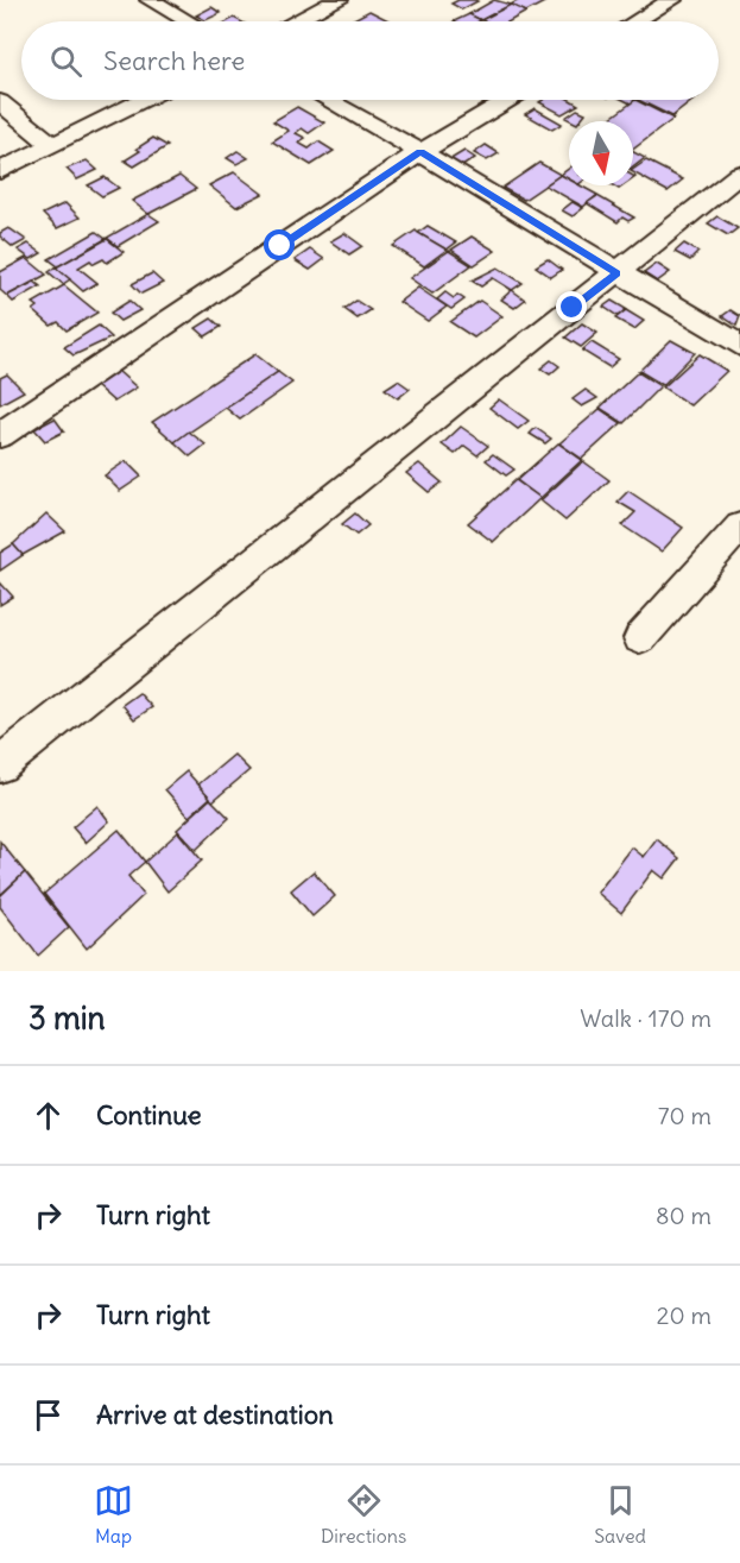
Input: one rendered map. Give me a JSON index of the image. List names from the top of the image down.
{
  "north": "bottom",
  "page": {
    "search": "Search here",
    "heading": ["3 min", "Walk · 170 m"],
    "list": [
      ["Continue", "70 m"],
      ["Turn right", "80 m"],
      ["Turn right", "20 m"],
      "Arrive at destination"
    ],
    "nav": ["Map", "Directions", "Saved"]
  }
}
